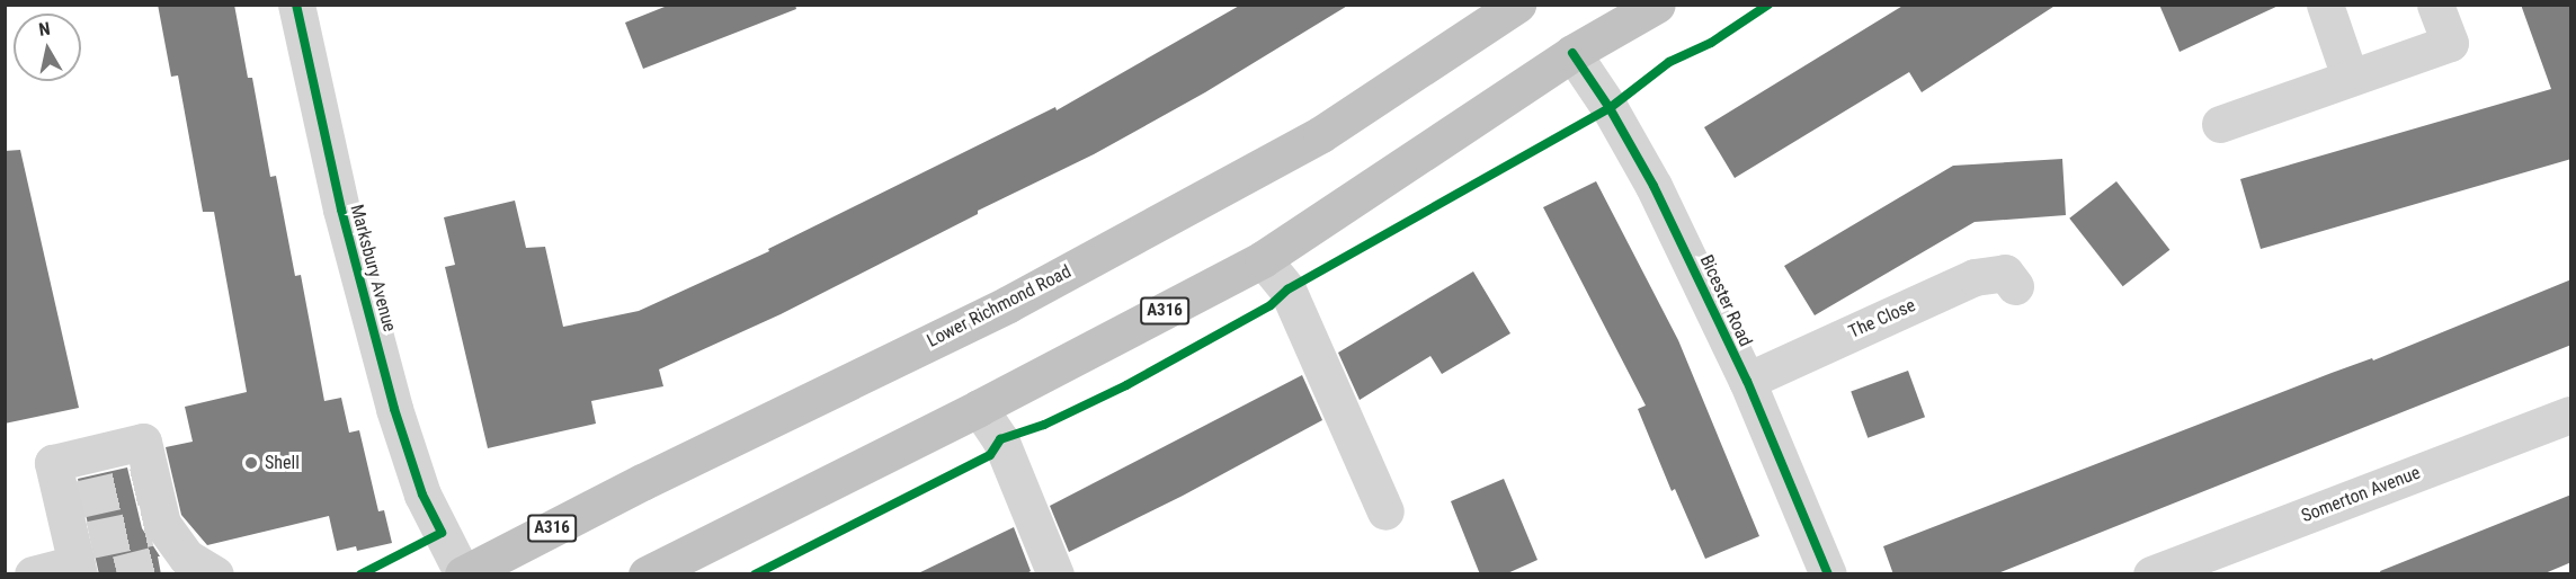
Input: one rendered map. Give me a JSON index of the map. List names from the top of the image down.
{
  "streets": {
    "highway": ["Lower Richmond Road", "A316"],
    "street": [
      "Marksbury Avenue",
      "Bicester Road",
      "The Close",
      "Somerton Avenue"
    ]
  },
  "crossings": [
    ["Marksbury Avenue", "Lower Richmond Road"],
    ["Bicester Road", "A316"],
    ["Bicester Road", "The Close"]
  ],
  "places": ["Shell"],
  "north": "top"
}
